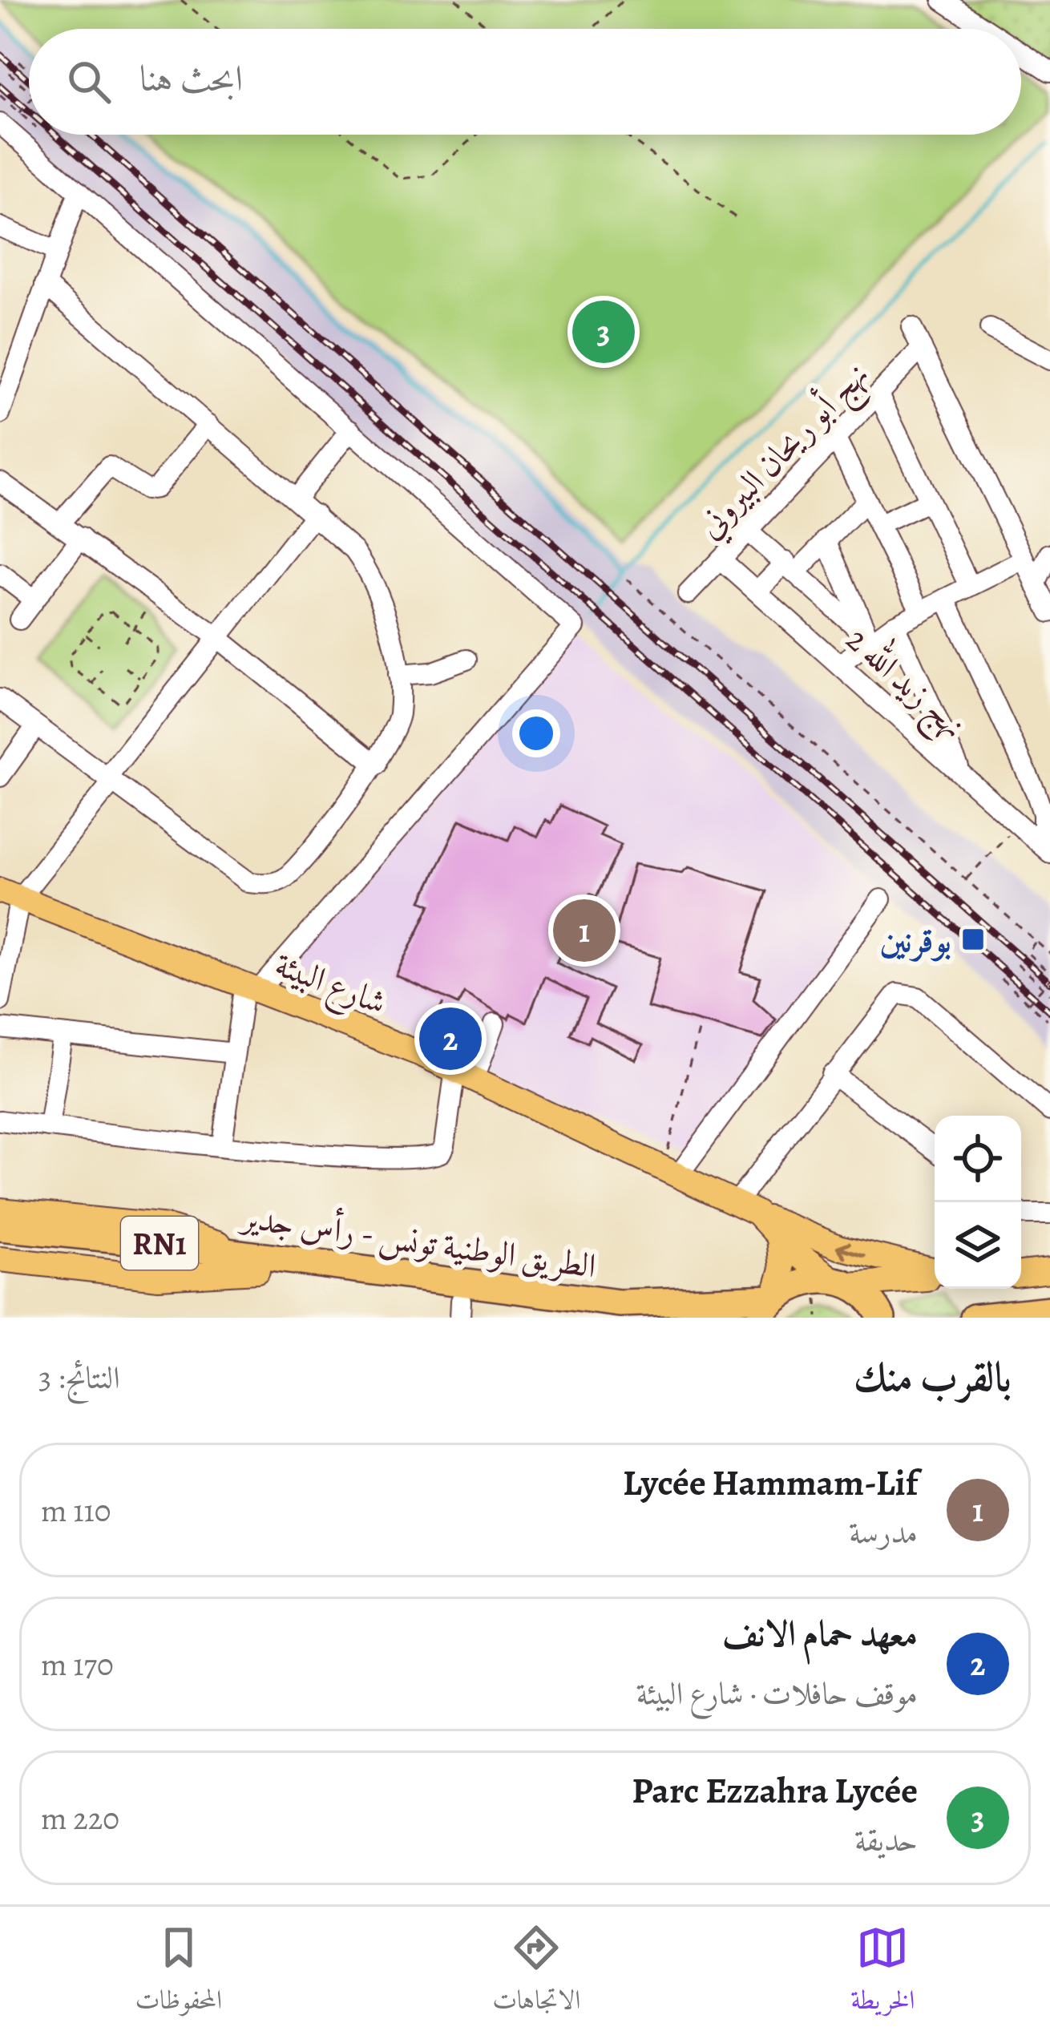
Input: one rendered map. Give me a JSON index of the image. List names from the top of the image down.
{
  "streets": {
    "highway": ["الطريق الوطنية تونس - رأس جدير", "RN1"],
    "main road": ["شارع البيئة"],
    "street": ["نهج أبو ريحان البيروني", "نهج زيد الله 2"]
  },
  "crossings": [
    ["نهج أبو ريحان البيروني", "نهج زيد الله 2"],
    ["شارع البيئة", "RN1"],
    ["الطريق الوطنية تونس - رأس جدير", "RN1"]
  ],
  "places": {
    "transit": ["بوقرنين"]
  },
  "page": {
    "search": "ابحث هنا",
    "pins": ["3", "1", "2"],
    "heading": ["بالقرب منك", "النتائج: 3"],
    "list": [
      {
        "mark": "1",
        "name": "Lycée Hammam-Lif",
        "note": "مدرسة",
        "value": "110 m"
      },
      {
        "mark": "2",
        "name": "معهد حمام الانف",
        "note": "موقف حافلات · شارع البيئة",
        "value": "170 m"
      },
      {
        "mark": "3",
        "name": "Parc Ezzahra Lycée",
        "note": "حديقة",
        "value": "220 m"
      }
    ],
    "nav": ["الخريطة", "الاتجاهات", "المحفوظات"]
  }
}
